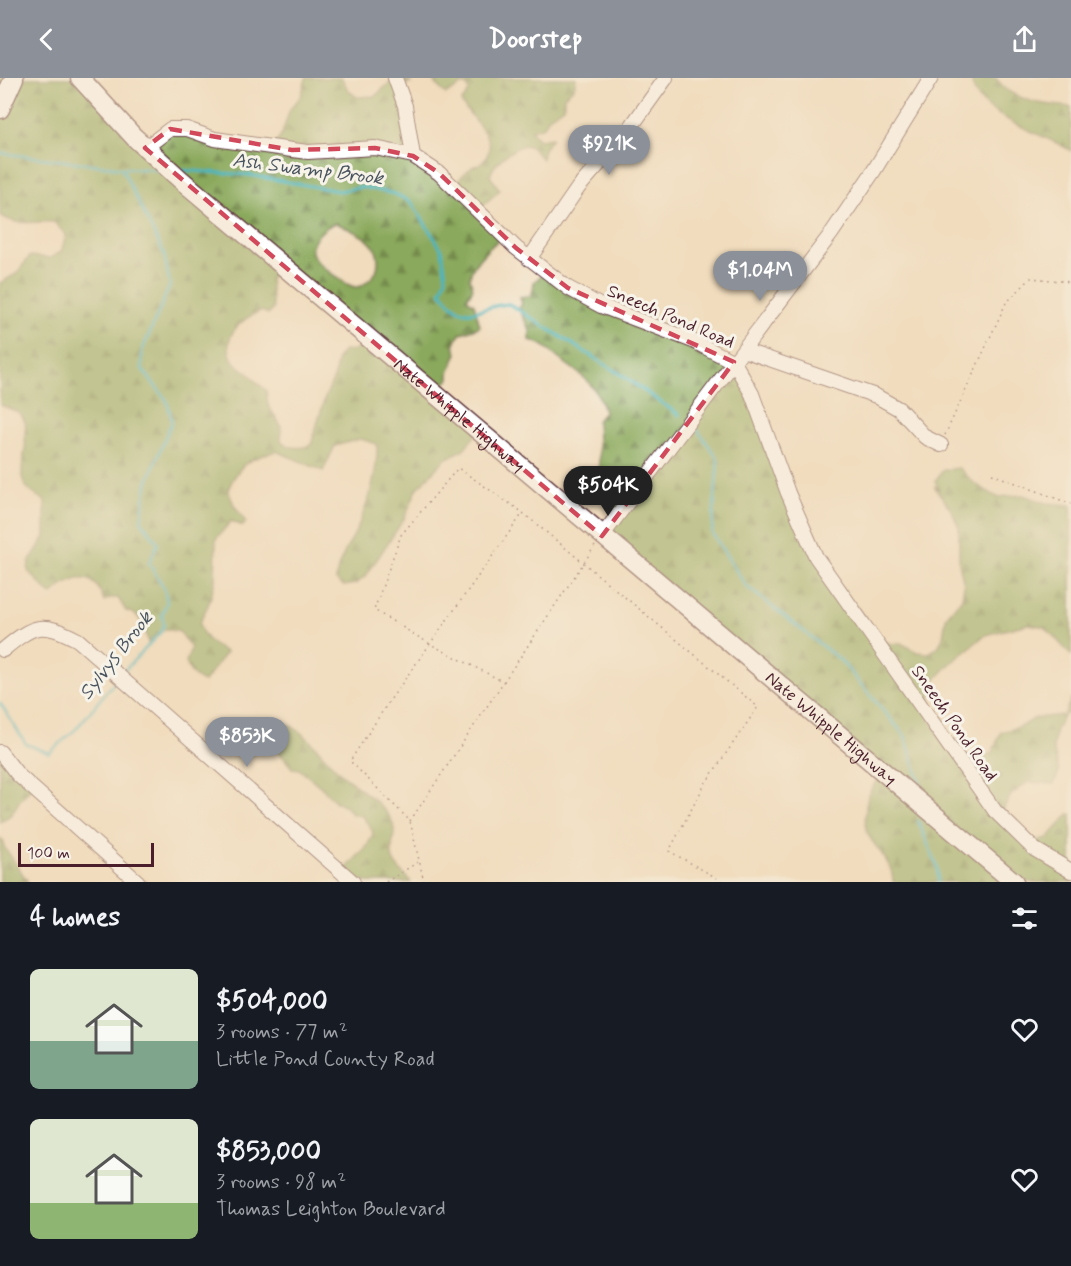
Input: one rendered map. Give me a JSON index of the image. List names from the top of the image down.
{
  "streets": {
    "main road": ["Nate Whipple Highway"],
    "street": ["Sneech Pond Road"]
  },
  "crossings": [
    ["Sneech Pond Road", "Nate Whipple Highway"]
  ],
  "water": ["Ash Swamp Brook", "Sylvys Brook"],
  "scale_bar": "100 m",
  "page": {
    "header": "Doorstep",
    "price": [
      "$921K",
      "$1.04M",
      "$504K",
      "$853K"
    ],
    "scale": "100 m",
    "heading": "4 homes",
    "list": [
      {
        "name": "$504,000",
        "note": "3 rooms · 77 m² · Little Pond County Road"
      },
      {
        "name": "$853,000",
        "note": "3 rooms · 98 m² · Thomas Leighton Boulevard"
      }
    ]
  }
}
